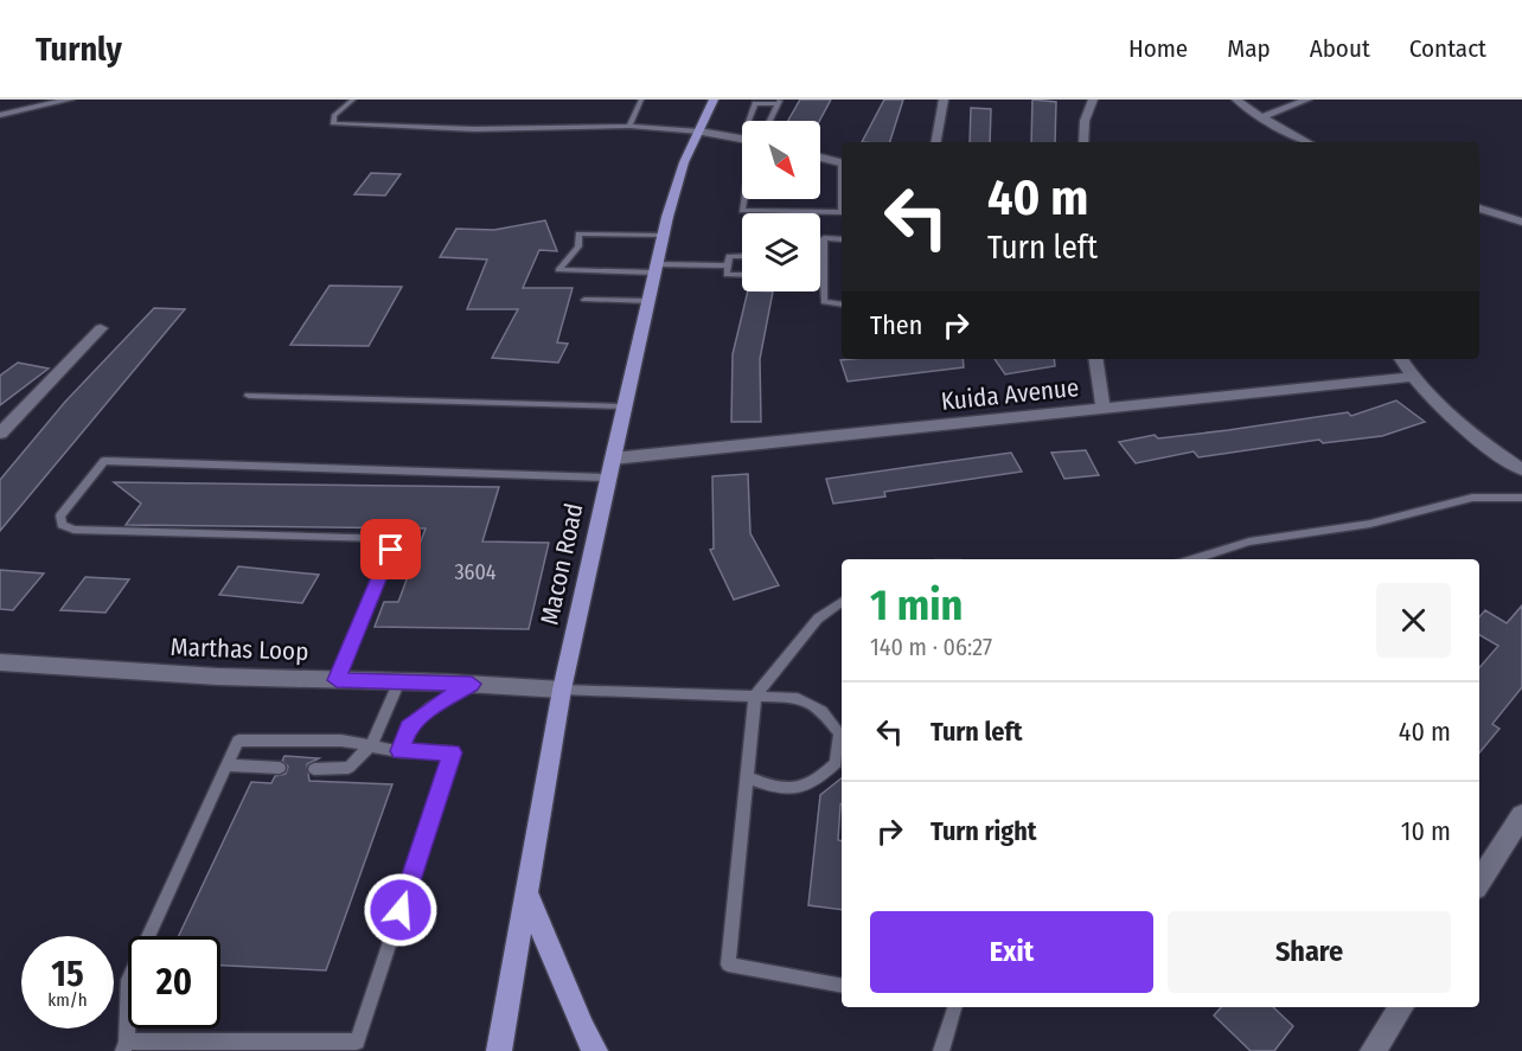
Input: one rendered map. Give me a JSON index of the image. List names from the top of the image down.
{
  "streets": {
    "main road": ["Macon Road"],
    "street": ["Kuida Avenue", "Marthas Loop"]
  },
  "crossings": [
    ["Kuida Avenue", "Macon Road"],
    ["Macon Road", "Marthas Loop"]
  ],
  "house_numbers": ["3604"],
  "north": "bottom right",
  "page": {
    "header": "Turnly",
    "nav": [
      "Home",
      "Map",
      "About",
      "Contact"
    ],
    "turn": ["40 m", "Turn left"],
    "then": "Then",
    "heading": ["1 min", "140 m · 06:27"],
    "list": [
      {
        "name": "Turn left",
        "value": "40 m"
      },
      {
        "name": "Turn right",
        "value": "10 m"
      }
    ],
    "buttons": ["Exit", "Share"],
    "speed": "15 km/h",
    "limit": "20"
  }
}
